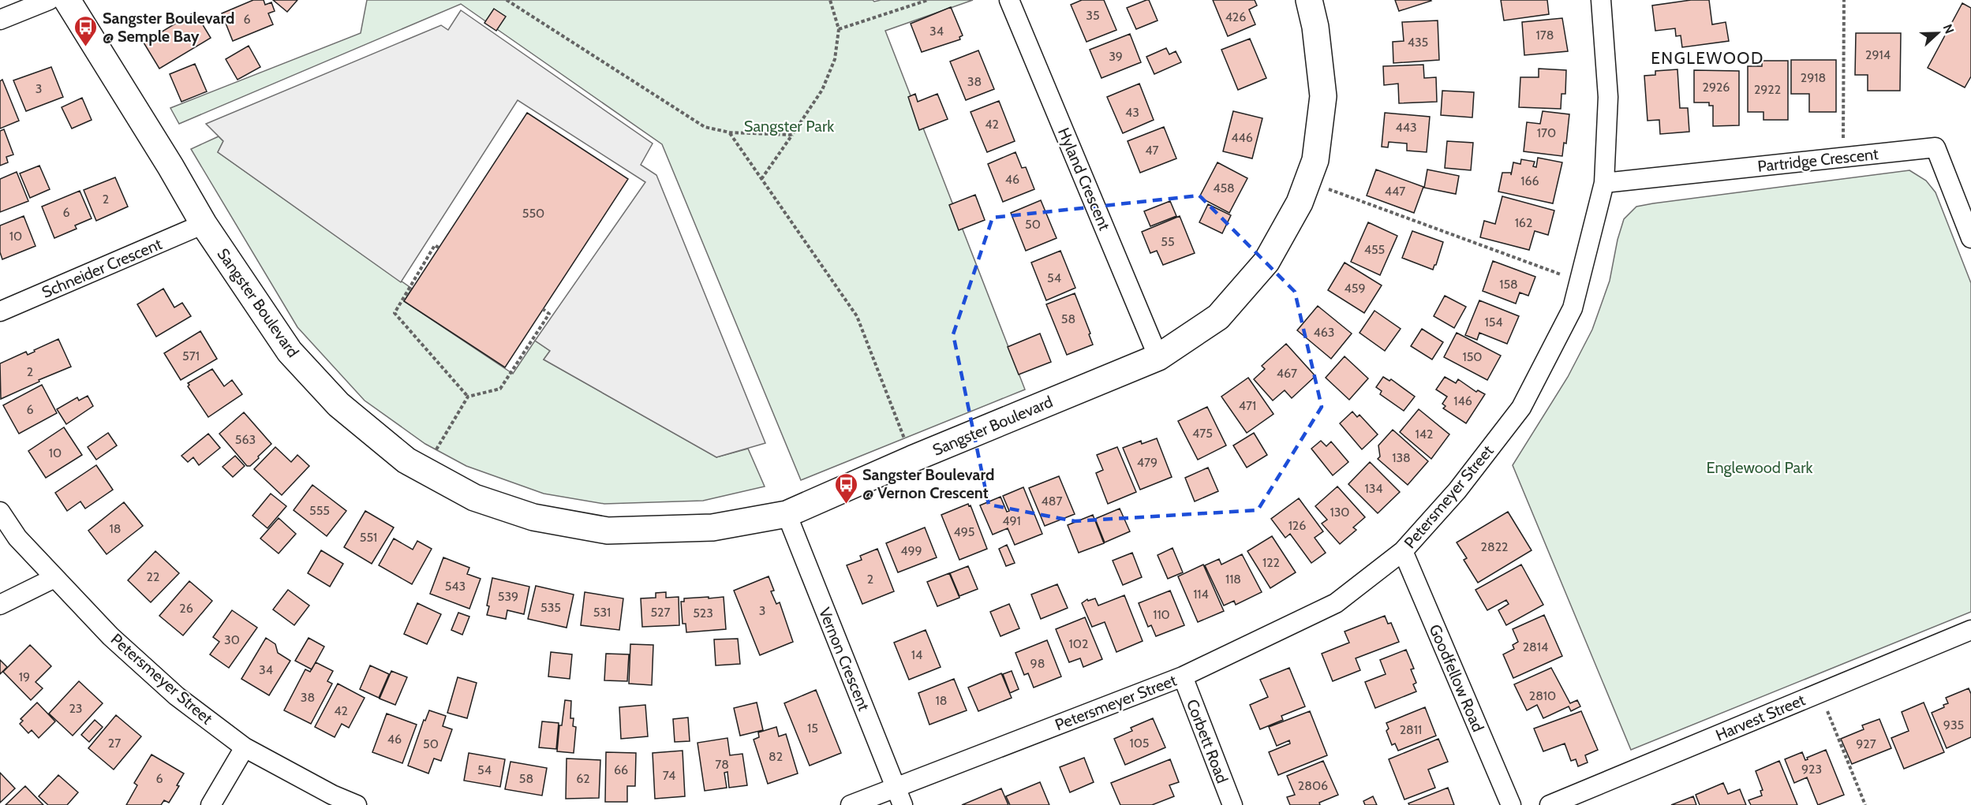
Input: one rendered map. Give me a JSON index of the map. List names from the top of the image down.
{
  "streets": {
    "street": [
      "Partridge Crescent",
      "Hyland Crescent",
      "Schneider Crescent",
      "Sangster Boulevard",
      "Petersmeyer Street",
      "Vernon Crescent",
      "Goodfellow Road",
      "Harvest Street",
      "Corbett Road"
    ]
  },
  "crossings": [
    ["Partridge Crescent", "Petersmeyer Street"],
    ["Hyland Crescent", "Sangster Boulevard"],
    ["Schneider Crescent", "Sangster Boulevard"],
    ["Sangster Boulevard", "Vernon Crescent"],
    ["Petersmeyer Street", "Vernon Crescent"],
    ["Petersmeyer Street", "Goodfellow Road"],
    ["Petersmeyer Street", "Corbett Road"]
  ],
  "districts": ["ENGLEWOOD"],
  "parks": ["Sangster Park", "Englewood Park"],
  "places": {
    "bus stop": ["Sangster Boulevard @ Semple Bay", "Sangster Boulevard @ Vernon Crescent"]
  },
  "house_numbers": [
    "35",
    "426",
    "6",
    "34",
    "178",
    "435",
    "2914",
    "39",
    "2918",
    "38",
    "2926",
    "3",
    "2922",
    "43",
    "42",
    "443",
    "170",
    "446",
    "47",
    "46",
    "166",
    "458",
    "447",
    "2",
    "6",
    "550",
    "162",
    "50",
    "10",
    "55",
    "455",
    "54",
    "158",
    "459",
    "58",
    "154",
    "463",
    "571",
    "150",
    "2",
    "467",
    "146",
    "471",
    "6",
    "475",
    "142",
    "563",
    "10",
    "138",
    "479",
    "134",
    "487",
    "555",
    "130",
    "491",
    "126",
    "18",
    "495",
    "551",
    "2822",
    "499",
    "122",
    "22",
    "2",
    "118",
    "543",
    "114",
    "539",
    "535",
    "26",
    "3",
    "531",
    "527",
    "523",
    "110",
    "30",
    "102",
    "2814",
    "14",
    "98",
    "34",
    "19",
    "2810",
    "38",
    "18",
    "23",
    "42",
    "935",
    "15",
    "2811",
    "46",
    "27",
    "105",
    "50",
    "927",
    "82",
    "78",
    "923",
    "54",
    "66",
    "74",
    "6",
    "58",
    "62",
    "2806"
  ],
  "north": "right"
}
